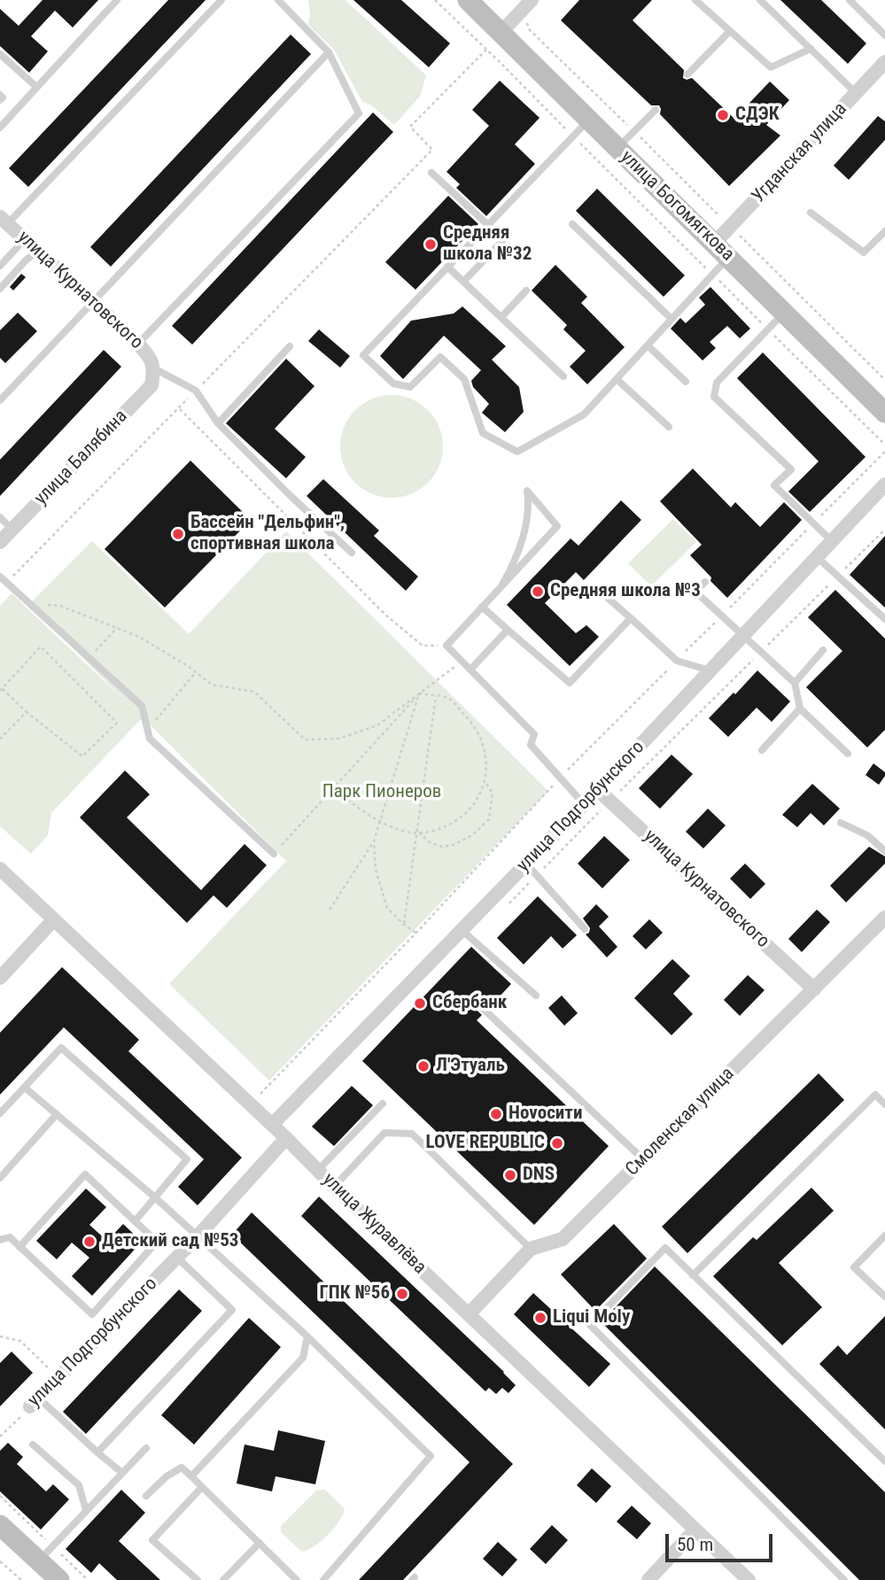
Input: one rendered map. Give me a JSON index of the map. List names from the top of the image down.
{
  "streets": {
    "main road": ["улица Богомягкова"],
    "street": [
      "Угданская улица",
      "улица Курнатовского",
      "улица Балябина",
      "улица Подгорбунского",
      "Смоленская улица",
      "улица Журавлёва"
    ]
  },
  "crossings": [
    ["Угданская улица", "улица Богомягкова"],
    ["улица Курнатовского", "улица Балябина"],
    ["улица Курнатовского", "улица Подгорбунского"],
    ["улица Курнатовского", "Смоленская улица"],
    ["улица Подгорбунского", "улица Журавлёва"],
    ["Смоленская улица", "улица Журавлёва"]
  ],
  "parks": ["Парк Пионеров"],
  "places": [
    "СДЭК",
    "Средняя школа №32",
    "Бассейн \"Дельфин\", спортивная школа",
    "Средняя школа №3",
    "Сбербанк",
    "Л'Этуаль",
    "Ноvосити",
    "LOVE REPUBLIC",
    "DNS",
    "Детский сад №53",
    "ГПК №56",
    "Liqui Moly"
  ],
  "scale_bar": "50 m"
}
